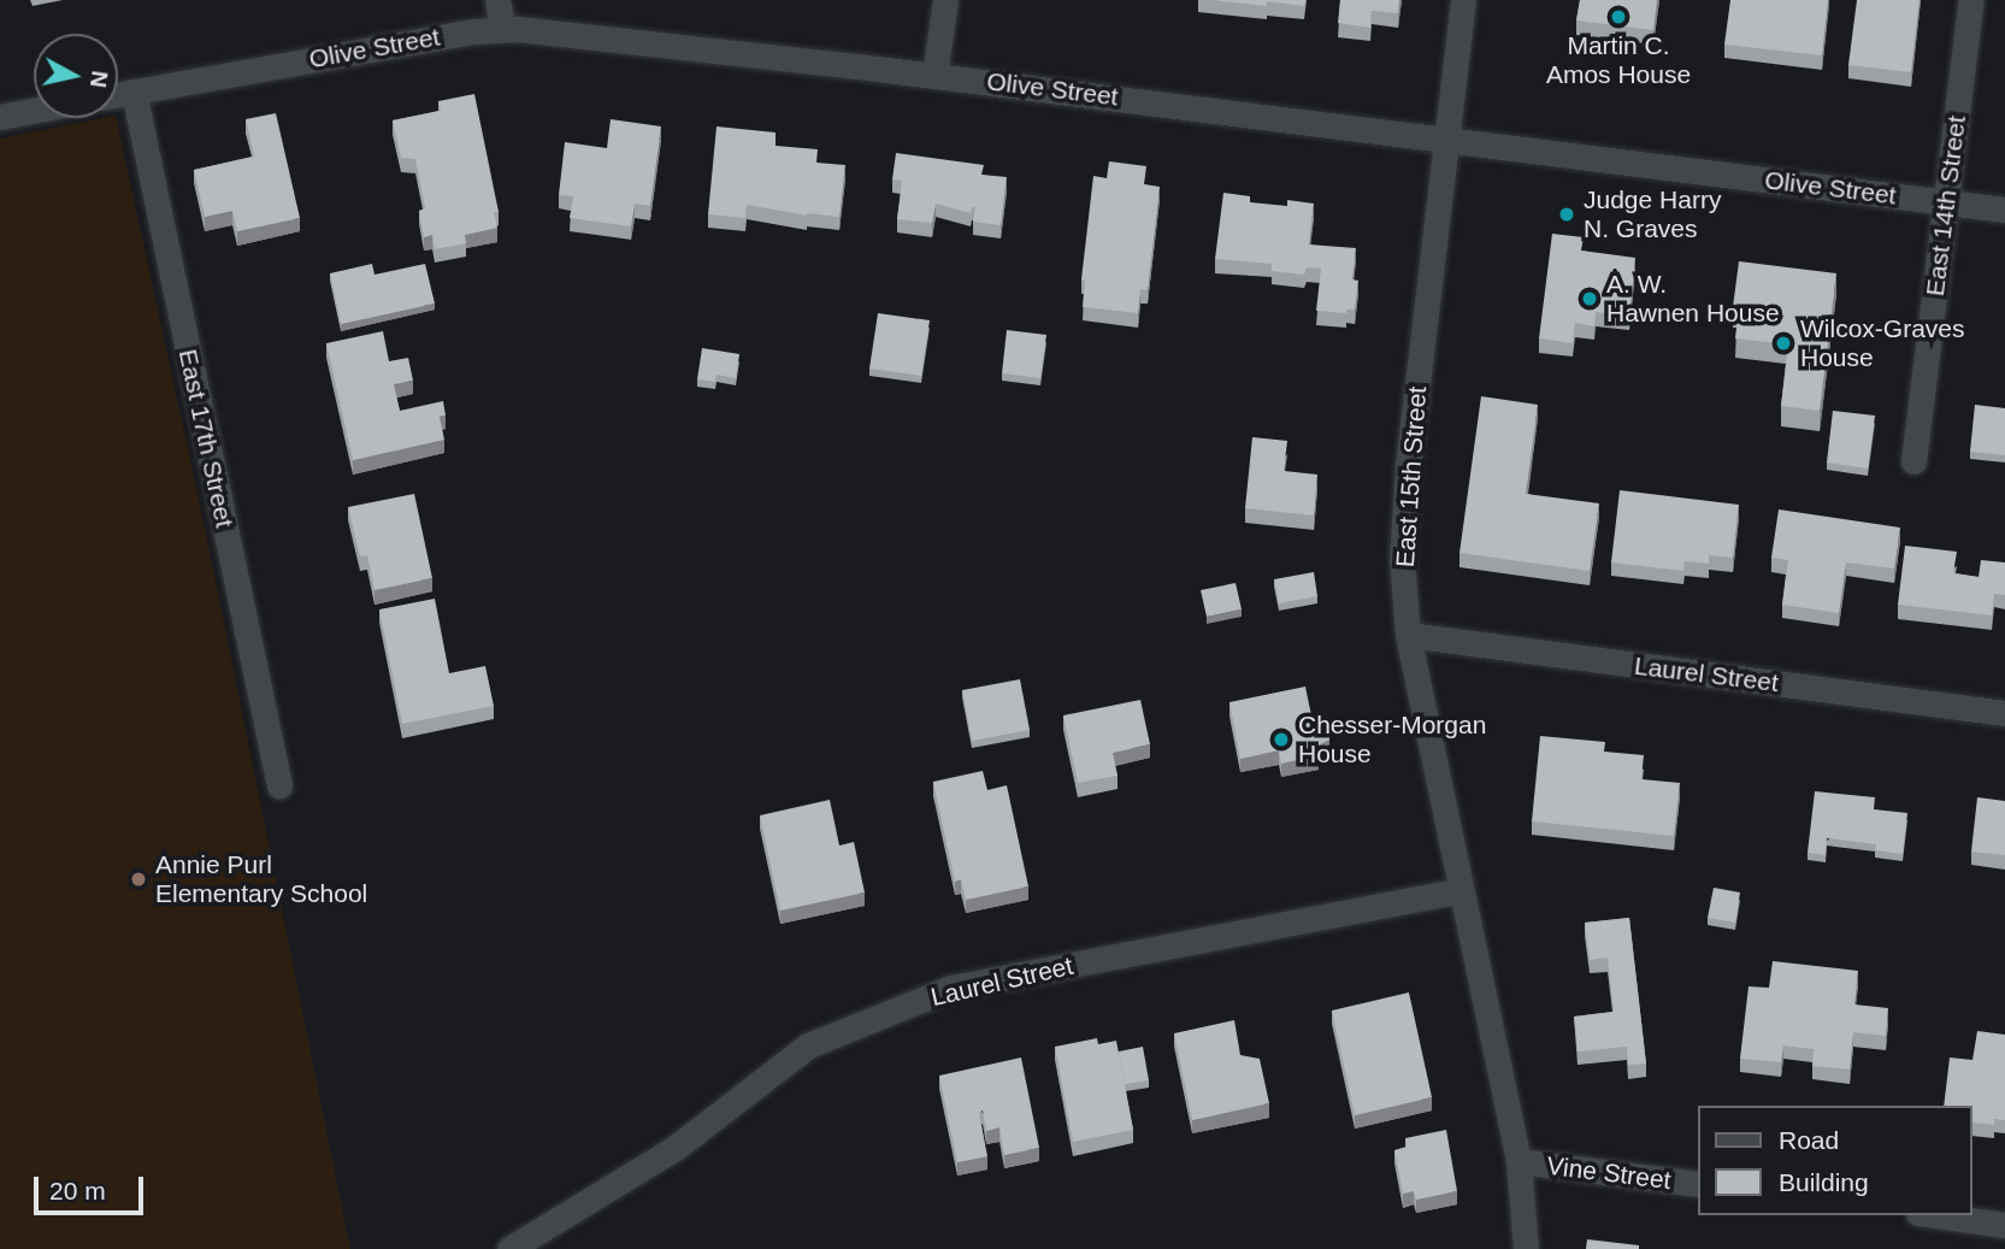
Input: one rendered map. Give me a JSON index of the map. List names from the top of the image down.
{
  "streets": {
    "street": [
      "Olive Street",
      "East 14th Street",
      "East 17th Street",
      "East 15th Street",
      "Laurel Street",
      "Vine Street"
    ]
  },
  "crossings": [
    ["Olive Street", "East 14th Street"],
    ["Olive Street", "East 17th Street"],
    ["Olive Street", "East 15th Street"],
    ["East 15th Street", "Laurel Street"],
    ["East 15th Street", "Vine Street"]
  ],
  "places": [
    "Martin C. Amos House",
    "Judge Harry N. Graves",
    "A. W. Hawnen House",
    "Wilcox-Graves House",
    "Chesser-Morgan House",
    "Annie Purl Elementary School"
  ],
  "legend": ["Road", "Building"],
  "scale_bar": "20 m",
  "north": "right"
}
